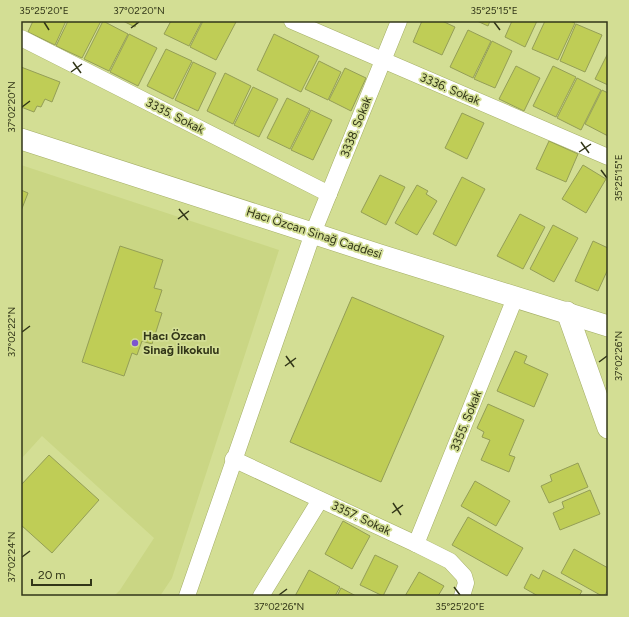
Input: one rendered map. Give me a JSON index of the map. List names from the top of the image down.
{
  "streets": {
    "street": [
      "3336. Sokak",
      "3335. Sokak",
      "3338. Sokak",
      "Hacı Özcan Sinağ Caddesi",
      "3355. Sokak",
      "3357. Sokak"
    ]
  },
  "crossings": [
    ["3336. Sokak", "3338. Sokak"],
    ["3335. Sokak", "3338. Sokak"],
    ["3338. Sokak", "Hacı Özcan Sinağ Caddesi"],
    ["3338. Sokak", "3357. Sokak"],
    ["Hacı Özcan Sinağ Caddesi", "3355. Sokak"],
    ["3355. Sokak", "3357. Sokak"]
  ],
  "places": ["Hacı Özcan Sinağ İlkokulu"],
  "scale_bar": "20 m",
  "coordinates": [
    "35°25'20\"E",
    "37°02'20\"N",
    "35°25'15\"E",
    "37°02'22\"N",
    "37°02'26\"N",
    "37°02'24\"N"
  ]
}
